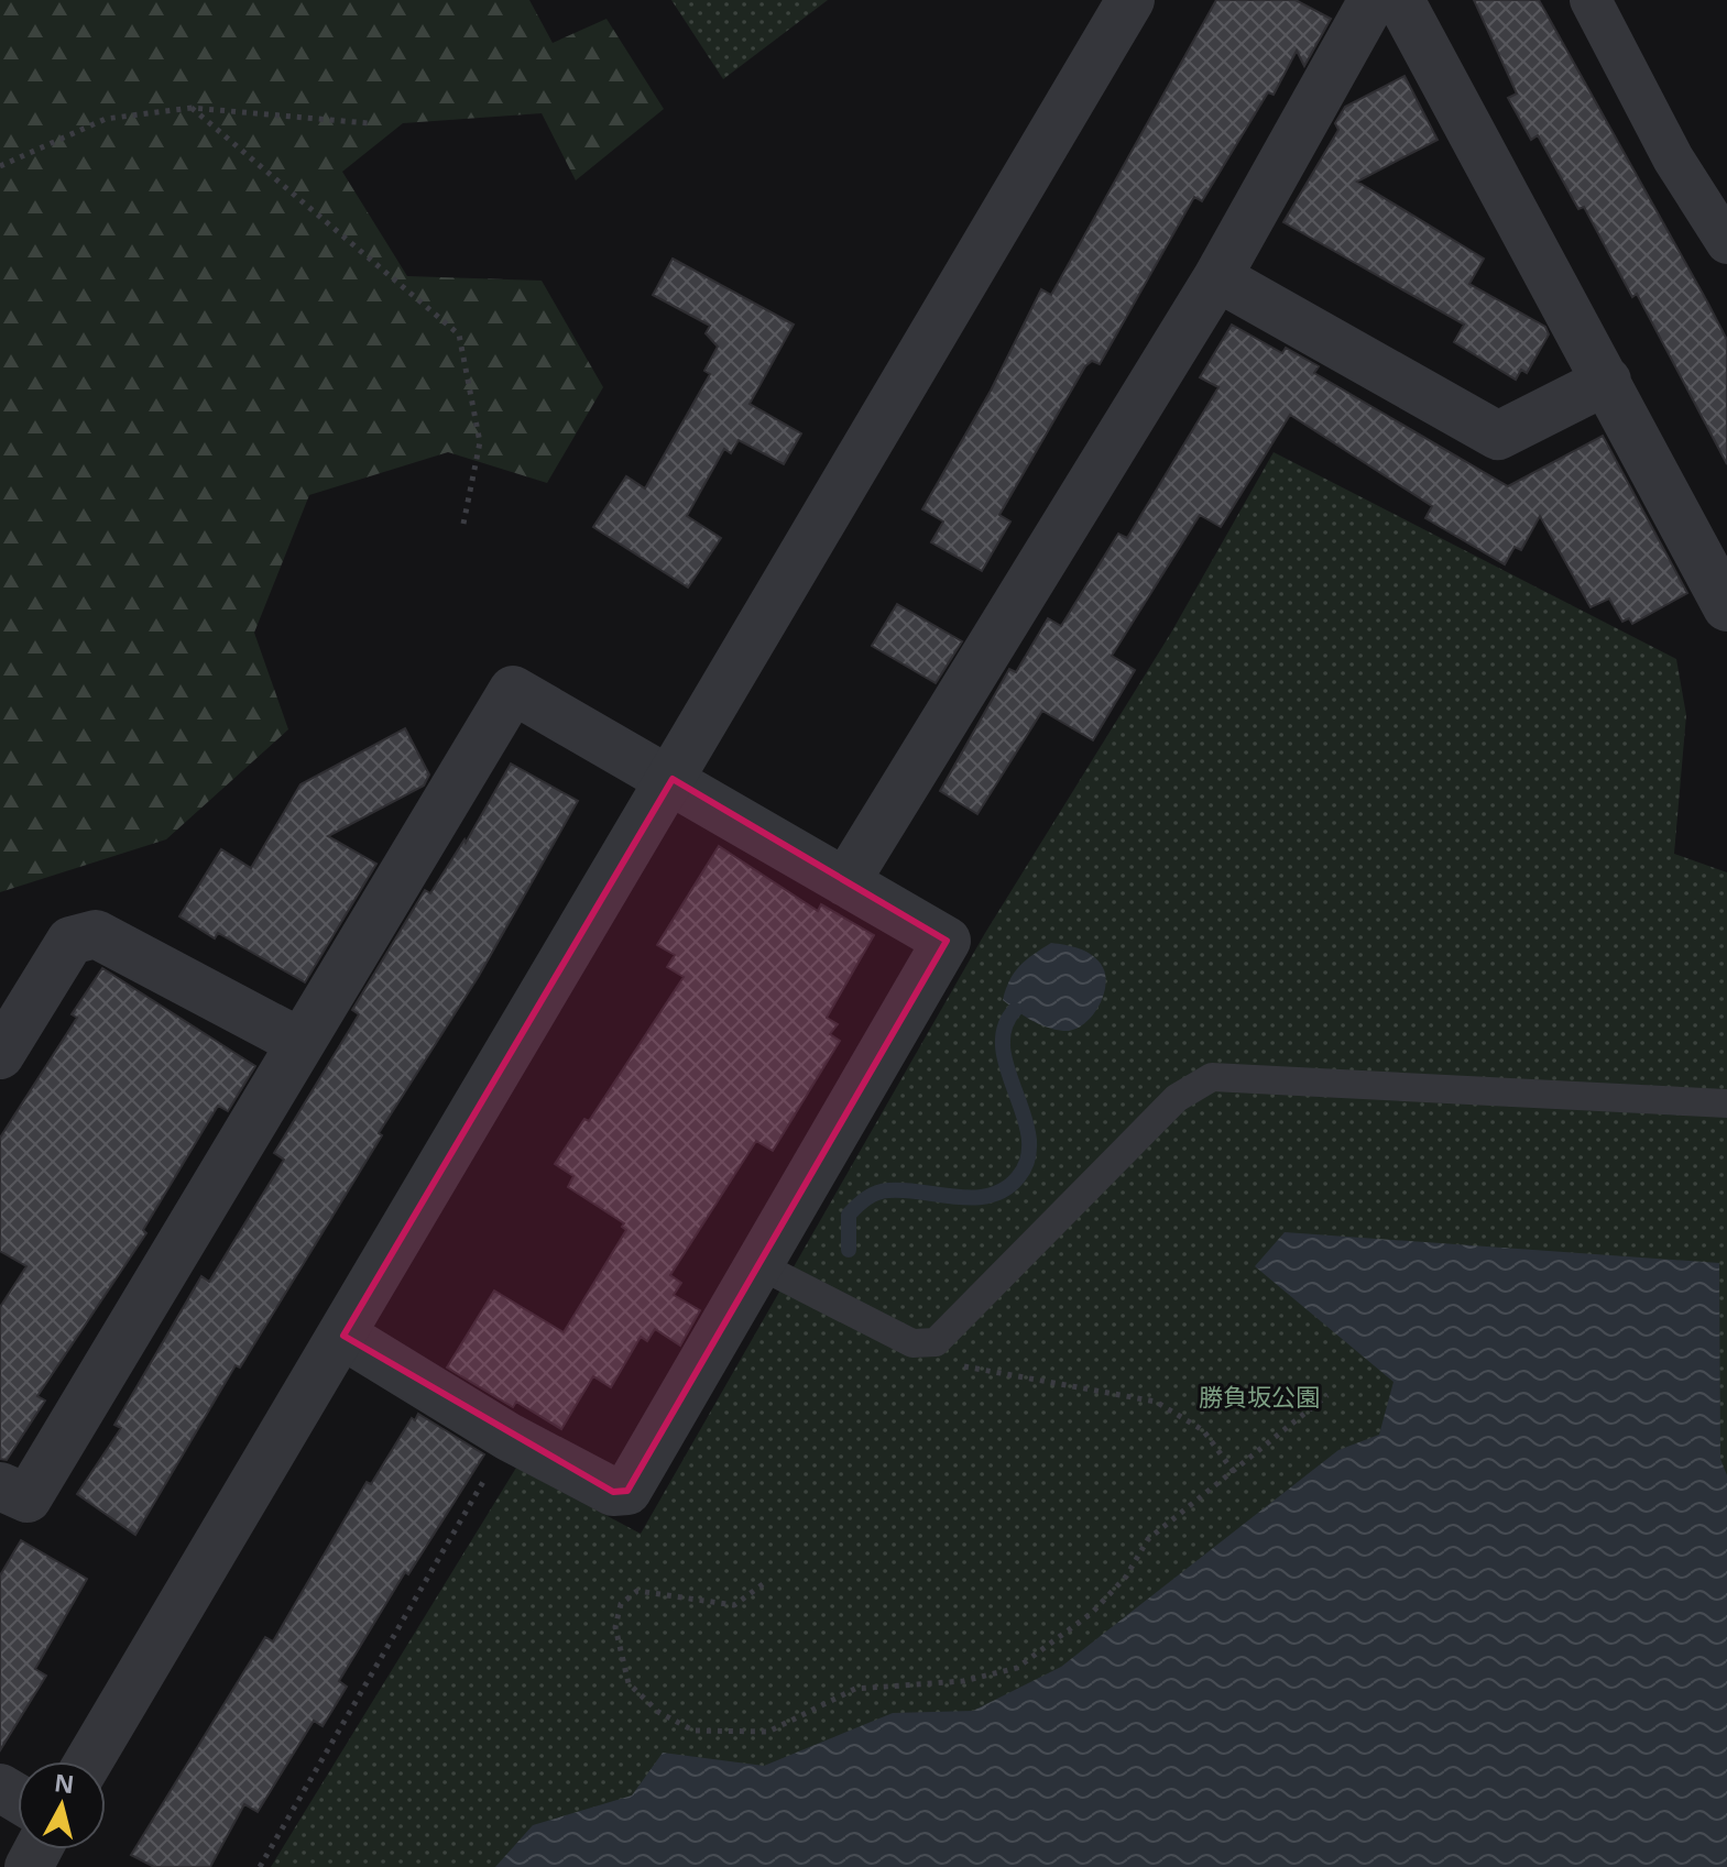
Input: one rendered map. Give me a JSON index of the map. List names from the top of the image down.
{
  "parks": ["勝負坂公園"],
  "north": "top"
}
